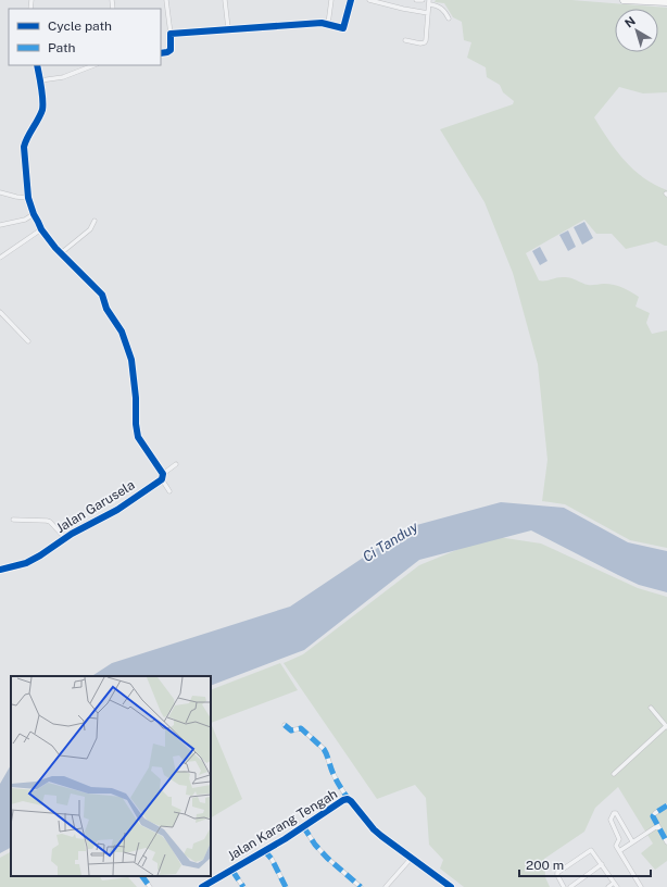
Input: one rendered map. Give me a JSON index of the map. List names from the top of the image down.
{
  "streets": {
    "street": ["Jalan Garusela", "Jalan Karang Tengah"]
  },
  "water": ["Ci Tanduy"],
  "legend": ["Cycle path", "Path"],
  "scale_bar": "200 m",
  "north": "top left"
}
